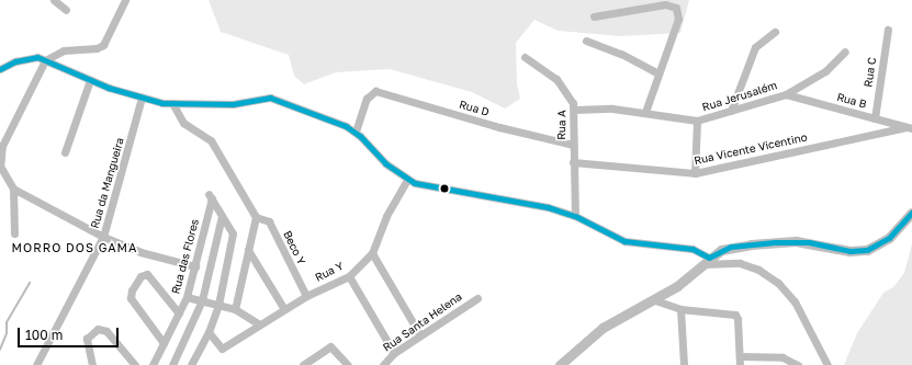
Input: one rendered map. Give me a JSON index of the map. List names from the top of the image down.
{
  "streets": {
    "street": [
      "Rua C",
      "Rua Jerusalém",
      "Rua B",
      "Rua D",
      "Rua A",
      "Rua Vicente Vicentino",
      "Rua da Mangueira",
      "Beco Y",
      "Rua das Flores",
      "Rua Y",
      "Rua Santa Helena"
    ]
  },
  "crossings": [
    ["Rua C", "Rua B"],
    ["Rua Jerusalém", "Rua B"],
    ["Rua Jerusalém", "Rua A"],
    ["Rua B", "Rua Vicente Vicentino"],
    ["Rua D", "Rua A"],
    ["Rua A", "Rua Vicente Vicentino"],
    ["Beco Y", "Rua Y"]
  ],
  "districts": ["MORRO DOS GAMA"],
  "scale_bar": "100 m"
}
